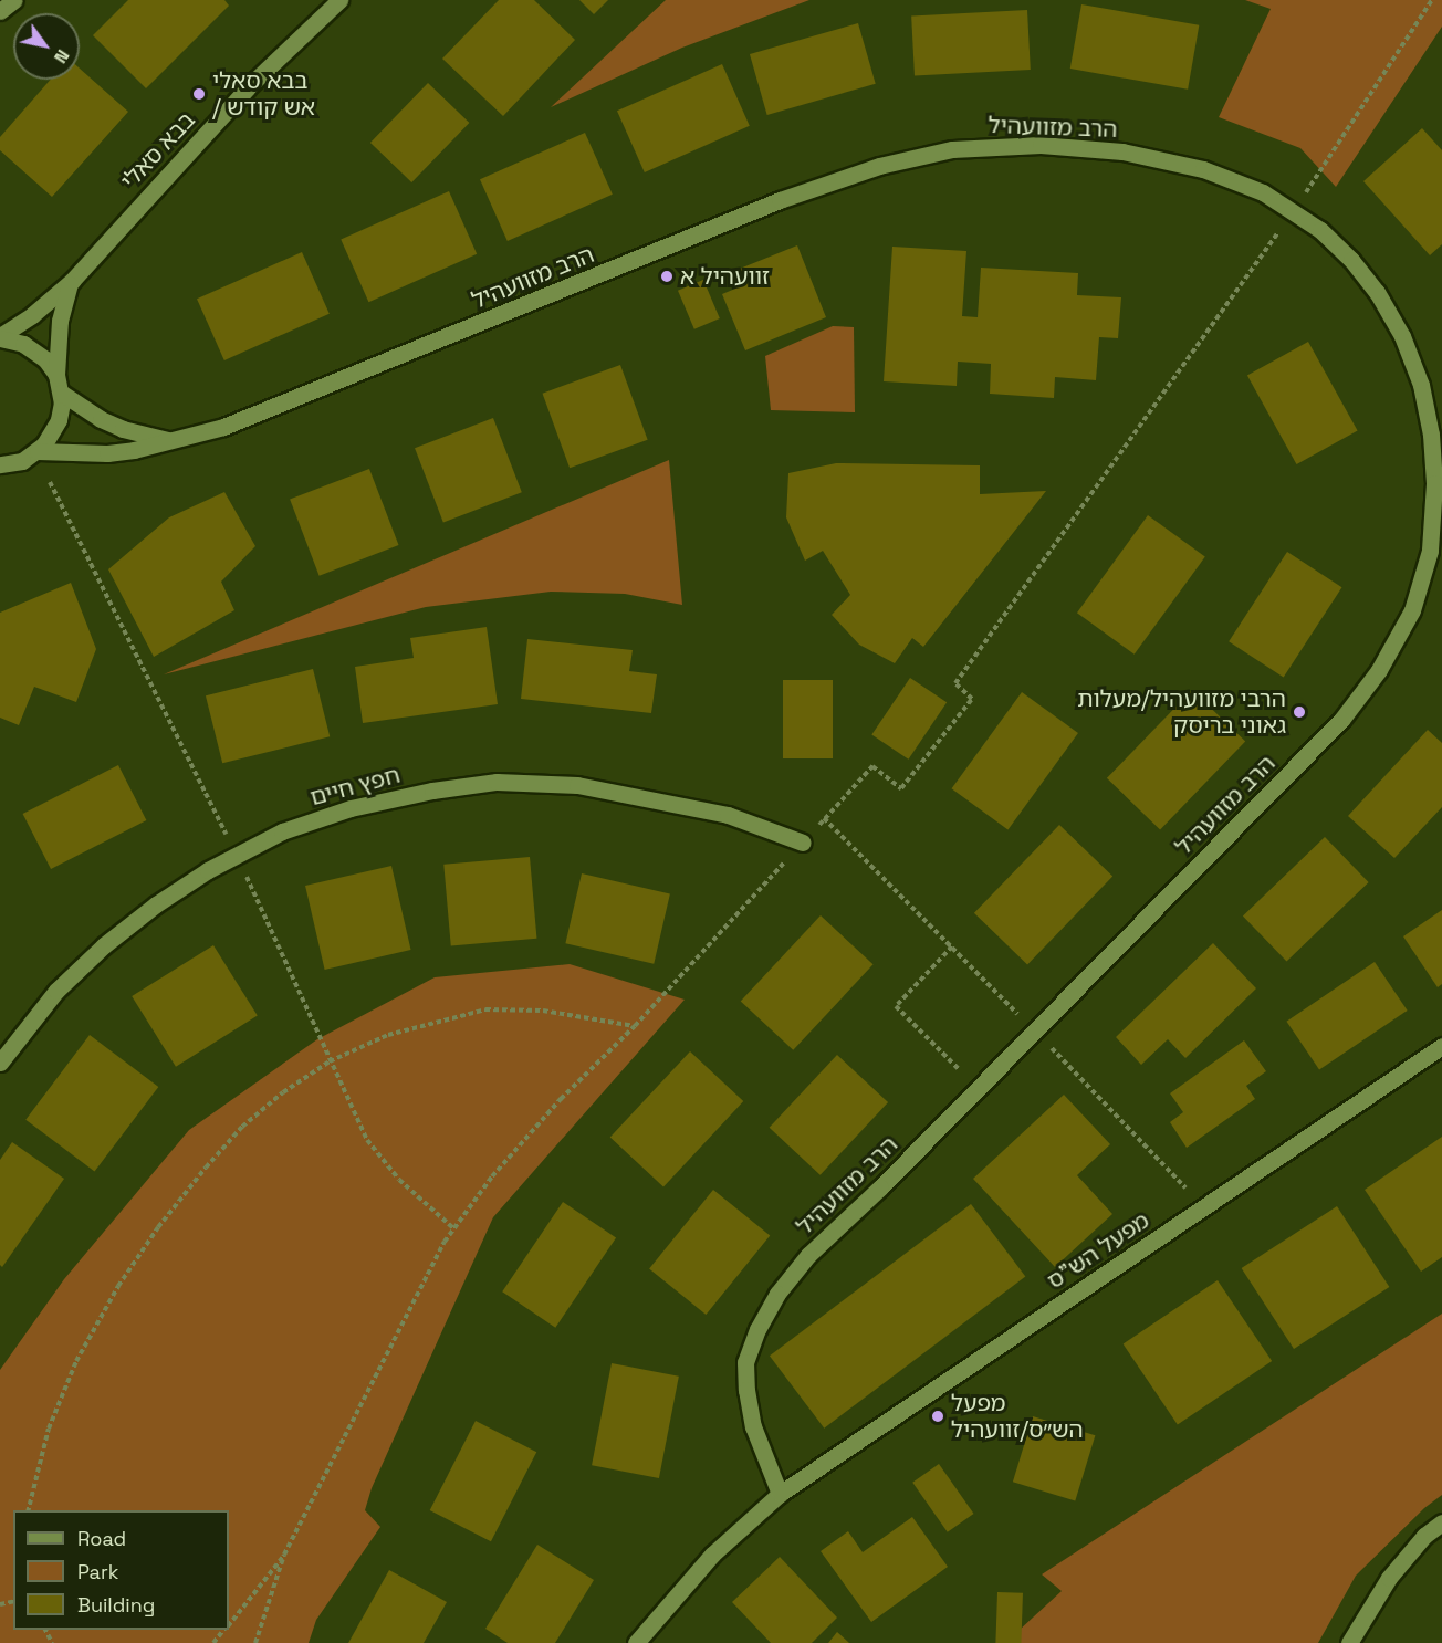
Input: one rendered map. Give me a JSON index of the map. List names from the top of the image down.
{
  "streets": {
    "street": [
      "הרב מזוועהיל",
      "בבא סאלי",
      "חפץ חיים",
      "מפעל הש\"ס"
    ]
  },
  "crossings": [
    ["הרב מזוועהיל", "מפעל הש\"ס"]
  ],
  "places": [
    "בבא סאלי / אש קודש",
    "זוועהיל א",
    "הרבי מזוועהיל/מעלות גאוני בריסק",
    "מפעל הש״ס/זוועהיל"
  ],
  "legend": ["Road", "Park", "Building"],
  "north": "bottom right"
}
